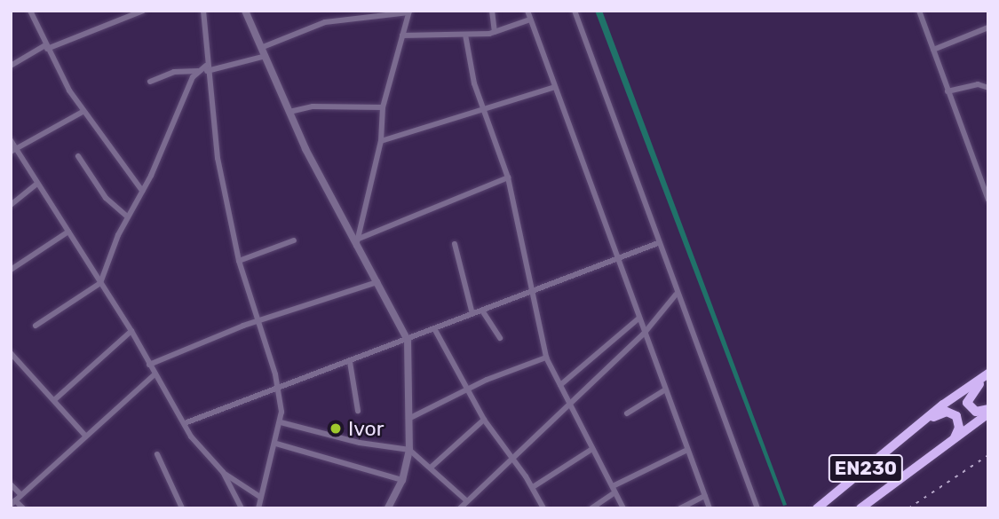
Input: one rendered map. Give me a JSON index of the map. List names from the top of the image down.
{
  "streets": {
    "highway": ["EN230"]
  },
  "places": ["Ivor"]
}
